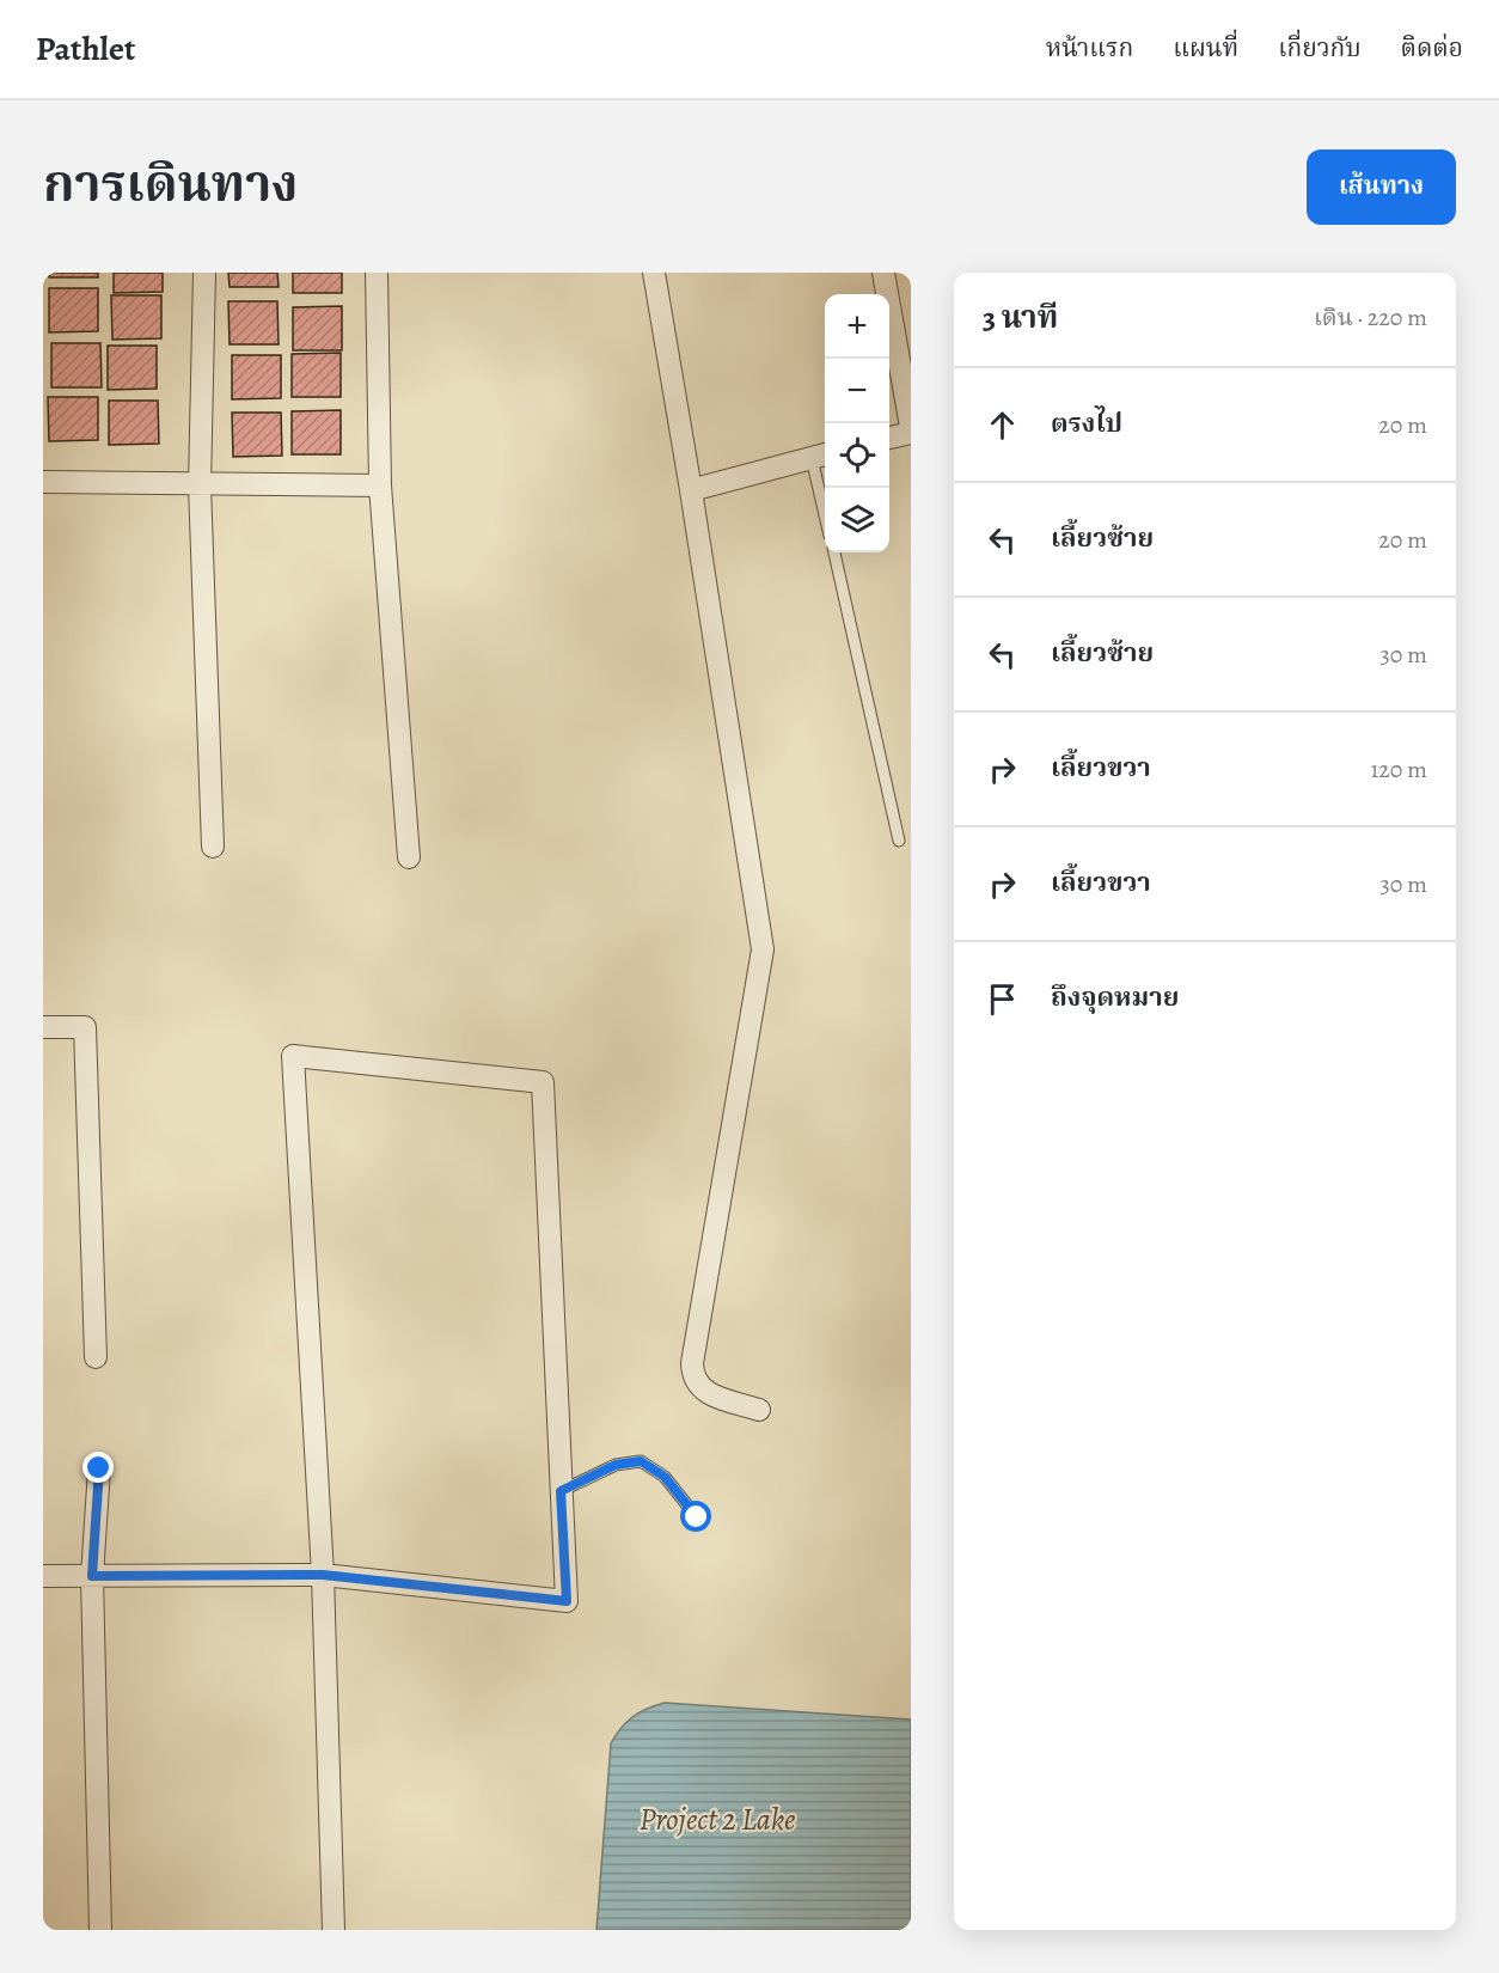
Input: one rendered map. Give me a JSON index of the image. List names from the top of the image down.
{
  "water": ["Project 2 Lake"],
  "page": {
    "header": "Pathlet",
    "nav": [
      "หน้าแรก",
      "แผนที่",
      "เกี่ยวกับ",
      "ติดต่อ"
    ],
    "title": "การเดินทาง",
    "buttons": "เส้นทาง",
    "heading": ["3 นาที", "เดิน · 220 m"],
    "map_buttons": ["+", "−"],
    "list": [
      ["ตรงไป", "20 m"],
      ["เลี้ยวซ้าย", "20 m"],
      ["เลี้ยวซ้าย", "30 m"],
      ["เลี้ยวขวา", "120 m"],
      ["เลี้ยวขวา", "30 m"],
      "ถึงจุดหมาย"
    ]
  }
}
